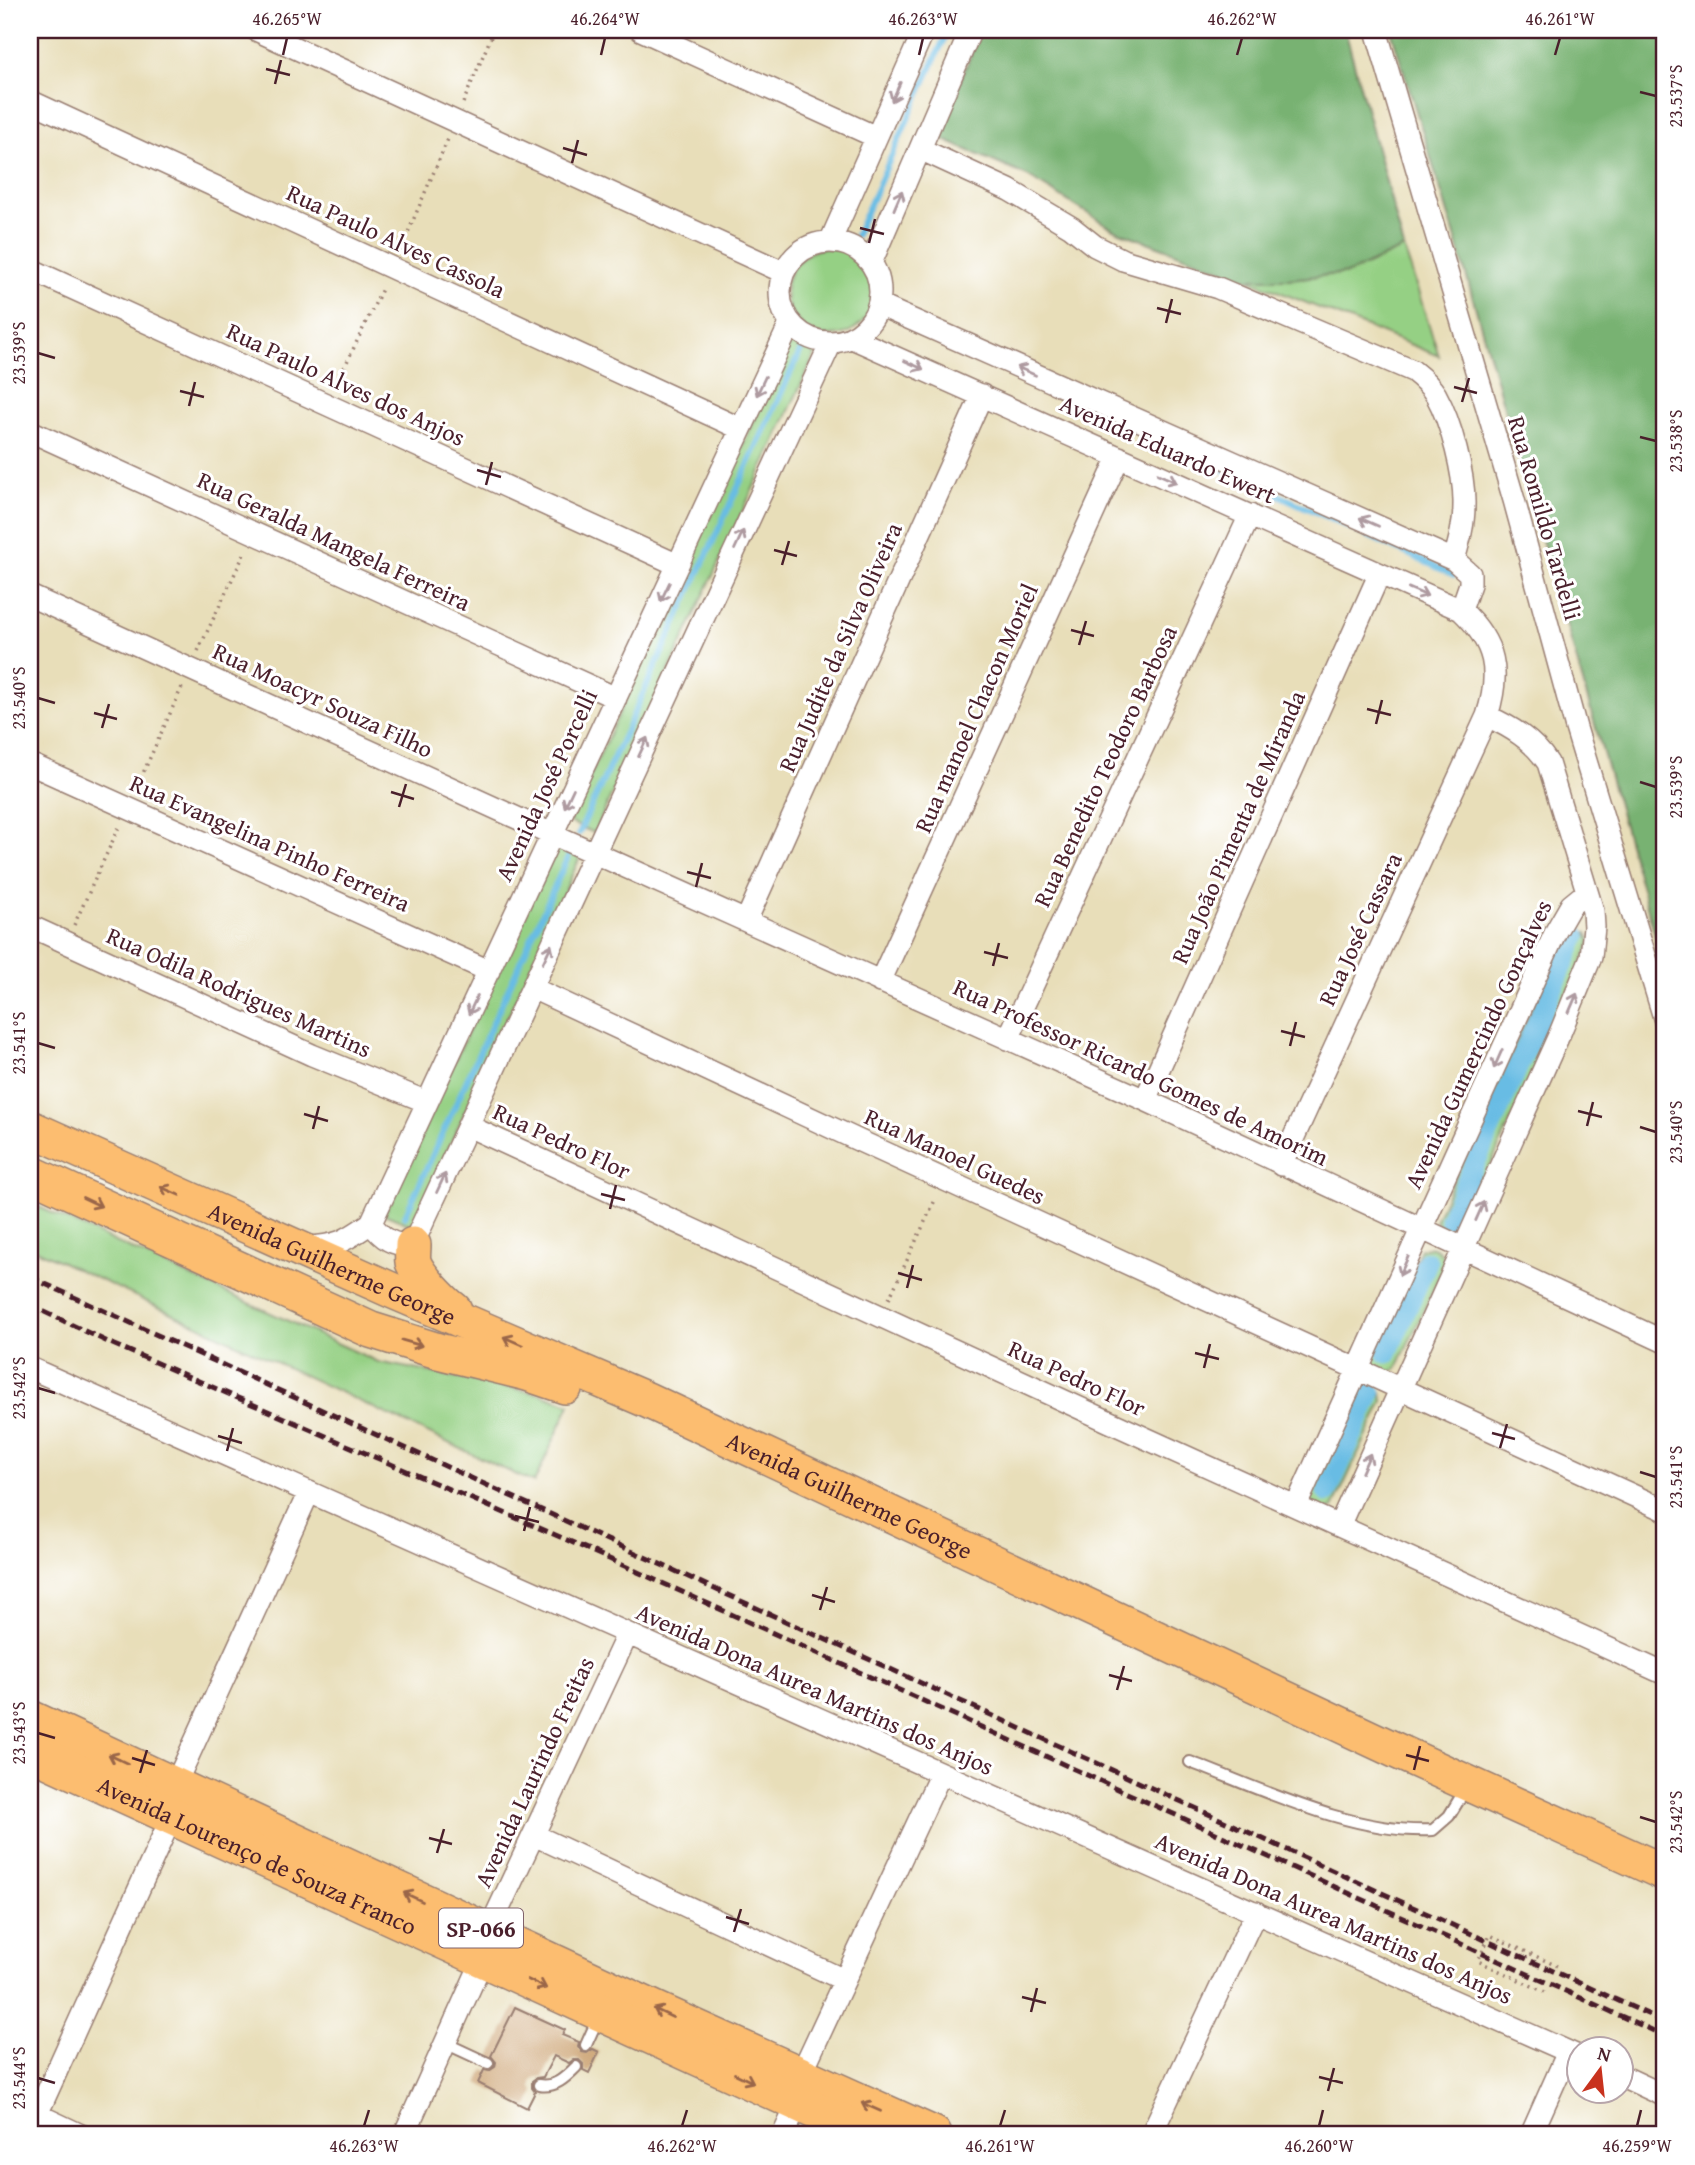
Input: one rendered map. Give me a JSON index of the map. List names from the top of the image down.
{
  "streets": {
    "highway": ["Avenida Lourenço de Souza Franco", "SP-066"],
    "main road": ["Avenida Guilherme George"],
    "street": [
      "Rua Paulo Alves Cassola",
      "Rua Paulo Alves dos Anjos",
      "Avenida Eduardo Ewert",
      "Rua Romildo Tardelli",
      "Rua Geralda Mangela Ferreira",
      "Rua Judite da Silva Oliveira",
      "Rua Moacyr Souza Filho",
      "Rua manoel Chacon Moriel",
      "Rua Benedito Teodoro Barbosa",
      "Avenida José Porcelli",
      "Rua João Pimenta de Miranda",
      "Rua Evangelina Pinho Ferreira",
      "Rua José Cassara",
      "Rua Odila Rodrigues Martins",
      "Avenida Gumercindo Gonçalves",
      "Rua Professor Ricardo Gomes de Amorim",
      "Rua Pedro Flor",
      "Rua Manoel Guedes",
      "Avenida Dona Aurea Martins dos Anjos",
      "Avenida Laurindo Freitas"
    ]
  },
  "crossings": [
    ["Rua Paulo Alves Cassola", "Avenida José Porcelli"],
    ["Rua Paulo Alves dos Anjos", "Avenida José Porcelli"],
    ["Avenida Eduardo Ewert", "Rua Judite da Silva Oliveira"],
    ["Avenida Eduardo Ewert", "Rua manoel Chacon Moriel"],
    ["Avenida Eduardo Ewert", "Rua Benedito Teodoro Barbosa"],
    ["Avenida Eduardo Ewert", "Avenida José Porcelli"],
    ["Avenida Eduardo Ewert", "Rua João Pimenta de Miranda"],
    ["Avenida Eduardo Ewert", "Rua José Cassara"],
    ["Rua Geralda Mangela Ferreira", "Avenida José Porcelli"],
    ["Rua Judite da Silva Oliveira", "Rua Professor Ricardo Gomes de Amorim"],
    ["Rua Moacyr Souza Filho", "Avenida José Porcelli"],
    ["Rua Moacyr Souza Filho", "Rua Professor Ricardo Gomes de Amorim"],
    ["Rua manoel Chacon Moriel", "Rua Professor Ricardo Gomes de Amorim"],
    ["Rua Benedito Teodoro Barbosa", "Rua Professor Ricardo Gomes de Amorim"],
    ["Avenida José Porcelli", "Rua Evangelina Pinho Ferreira"],
    ["Avenida José Porcelli", "Rua Odila Rodrigues Martins"],
    ["Rua João Pimenta de Miranda", "Rua Professor Ricardo Gomes de Amorim"],
    ["Rua José Cassara", "Rua Professor Ricardo Gomes de Amorim"],
    ["Avenida Gumercindo Gonçalves", "Rua Professor Ricardo Gomes de Amorim"],
    ["Avenida Gumercindo Gonçalves", "Rua Pedro Flor"],
    ["Avenida Gumercindo Gonçalves", "Rua Manoel Guedes"],
    ["Avenida Dona Aurea Martins dos Anjos", "Avenida Laurindo Freitas"],
    ["Avenida Laurindo Freitas", "Avenida Lourenço de Souza Franco"]
  ],
  "north": "top",
  "coordinates": [
    "46.265°W",
    "46.264°W",
    "46.263°W",
    "46.262°W",
    "46.261°W",
    "23.537°S",
    "23.539°S",
    "23.538°S",
    "23.540°S",
    "23.541°S",
    "23.542°S",
    "23.543°S",
    "23.544°S",
    "46.260°W",
    "46.259°W"
  ]
}
